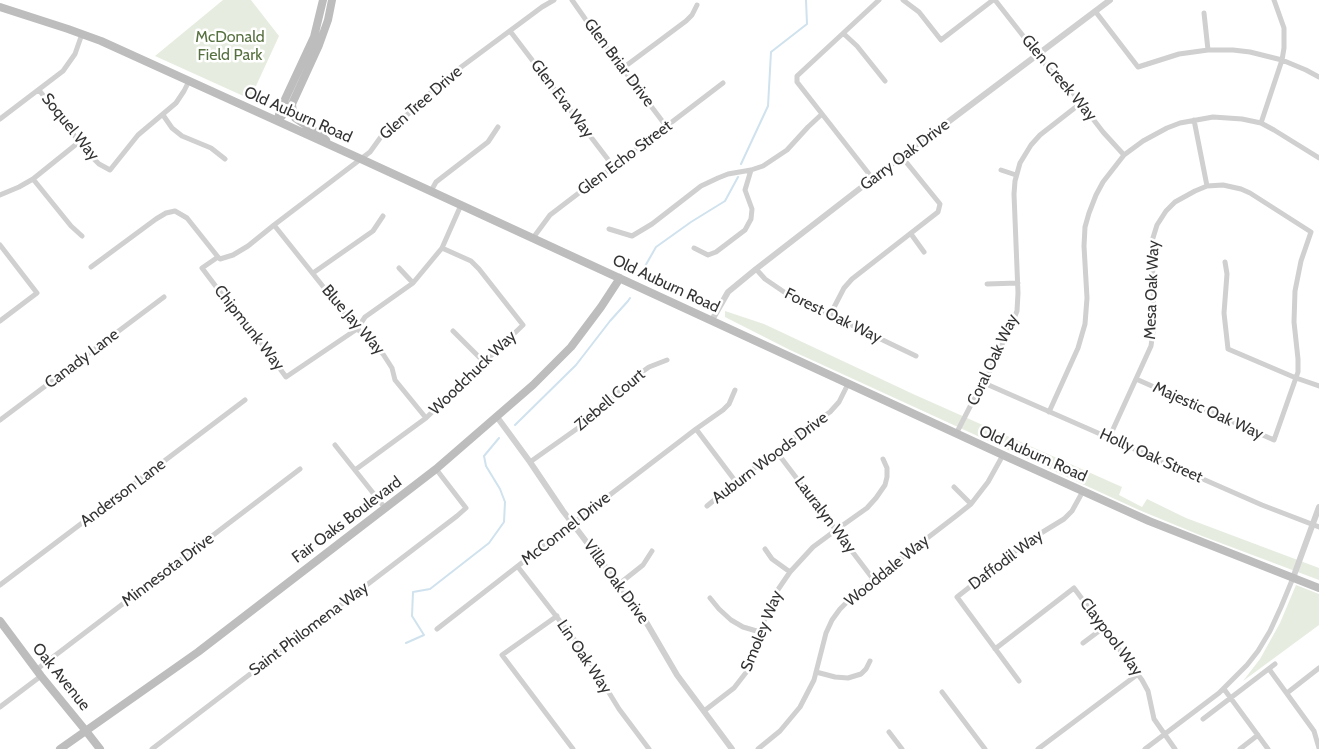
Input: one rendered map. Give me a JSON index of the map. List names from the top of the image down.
{
  "streets": {
    "main road": ["Old Auburn Road", "Fair Oaks Boulevard", "Oak Avenue"],
    "street": [
      "Glen Briar Drive",
      "Glen Creek Way",
      "Glen Eva Way",
      "Glen Tree Drive",
      "Soquel Way",
      "Garry Oak Drive",
      "Glen Echo Street",
      "Mesa Oak Way",
      "Forest Oak Way",
      "Blue Jay Way",
      "Chipmunk Way",
      "Canady Lane",
      "Coral Oak Way",
      "Woodchuck Way",
      "Ziebell Court",
      "Majestic Oak Way",
      "Holly Oak Street",
      "Auburn Woods Drive",
      "Anderson Lane",
      "Lauralyn Way",
      "McConnel Drive",
      "Daffodil Way",
      "Minnesota Drive",
      "Wooddale Way",
      "Villa Oak Drive",
      "Saint Philomena Way",
      "Smoley Way",
      "Claypool Way",
      "Lin Oak Way"
    ]
  },
  "crossings": [
    ["Glen Briar Drive", "Glen Echo Street"],
    ["Glen Creek Way", "Garry Oak Drive"],
    ["Glen Creek Way", "Coral Oak Way"],
    ["Glen Eva Way", "Glen Tree Drive"],
    ["Glen Eva Way", "Glen Echo Street"],
    ["Glen Tree Drive", "Old Auburn Road"],
    ["Glen Tree Drive", "Blue Jay Way"],
    ["Glen Tree Drive", "Chipmunk Way"],
    ["Old Auburn Road", "Soquel Way"],
    ["Old Auburn Road", "Garry Oak Drive"],
    ["Old Auburn Road", "Glen Echo Street"],
    ["Old Auburn Road", "Chipmunk Way"],
    ["Old Auburn Road", "Coral Oak Way"],
    ["Old Auburn Road", "Auburn Woods Drive"],
    ["Old Auburn Road", "Fair Oaks Boulevard"],
    ["Old Auburn Road", "Daffodil Way"],
    ["Old Auburn Road", "Wooddale Way"],
    ["Garry Oak Drive", "Forest Oak Way"],
    ["Mesa Oak Way", "Majestic Oak Way"],
    ["Mesa Oak Way", "Holly Oak Street"],
    ["Blue Jay Way", "Chipmunk Way"],
    ["Blue Jay Way", "Woodchuck Way"],
    ["Chipmunk Way", "Woodchuck Way"],
    ["Coral Oak Way", "Holly Oak Street"],
    ["Ziebell Court", "Villa Oak Drive"],
    ["Auburn Woods Drive", "Lauralyn Way"],
    ["Lauralyn Way", "Wooddale Way"],
    ["Lauralyn Way", "Smoley Way"],
    ["Fair Oaks Boulevard", "Villa Oak Drive"],
    ["Fair Oaks Boulevard", "Saint Philomena Way"],
    ["Fair Oaks Boulevard", "Oak Avenue"],
    ["McConnel Drive", "Villa Oak Drive"],
    ["McConnel Drive", "Lin Oak Way"],
    ["Daffodil Way", "Claypool Way"],
    ["Minnesota Drive", "Oak Avenue"],
    ["Villa Oak Drive", "Smoley Way"]
  ],
  "parks": ["McDonald Field Park"]
}
